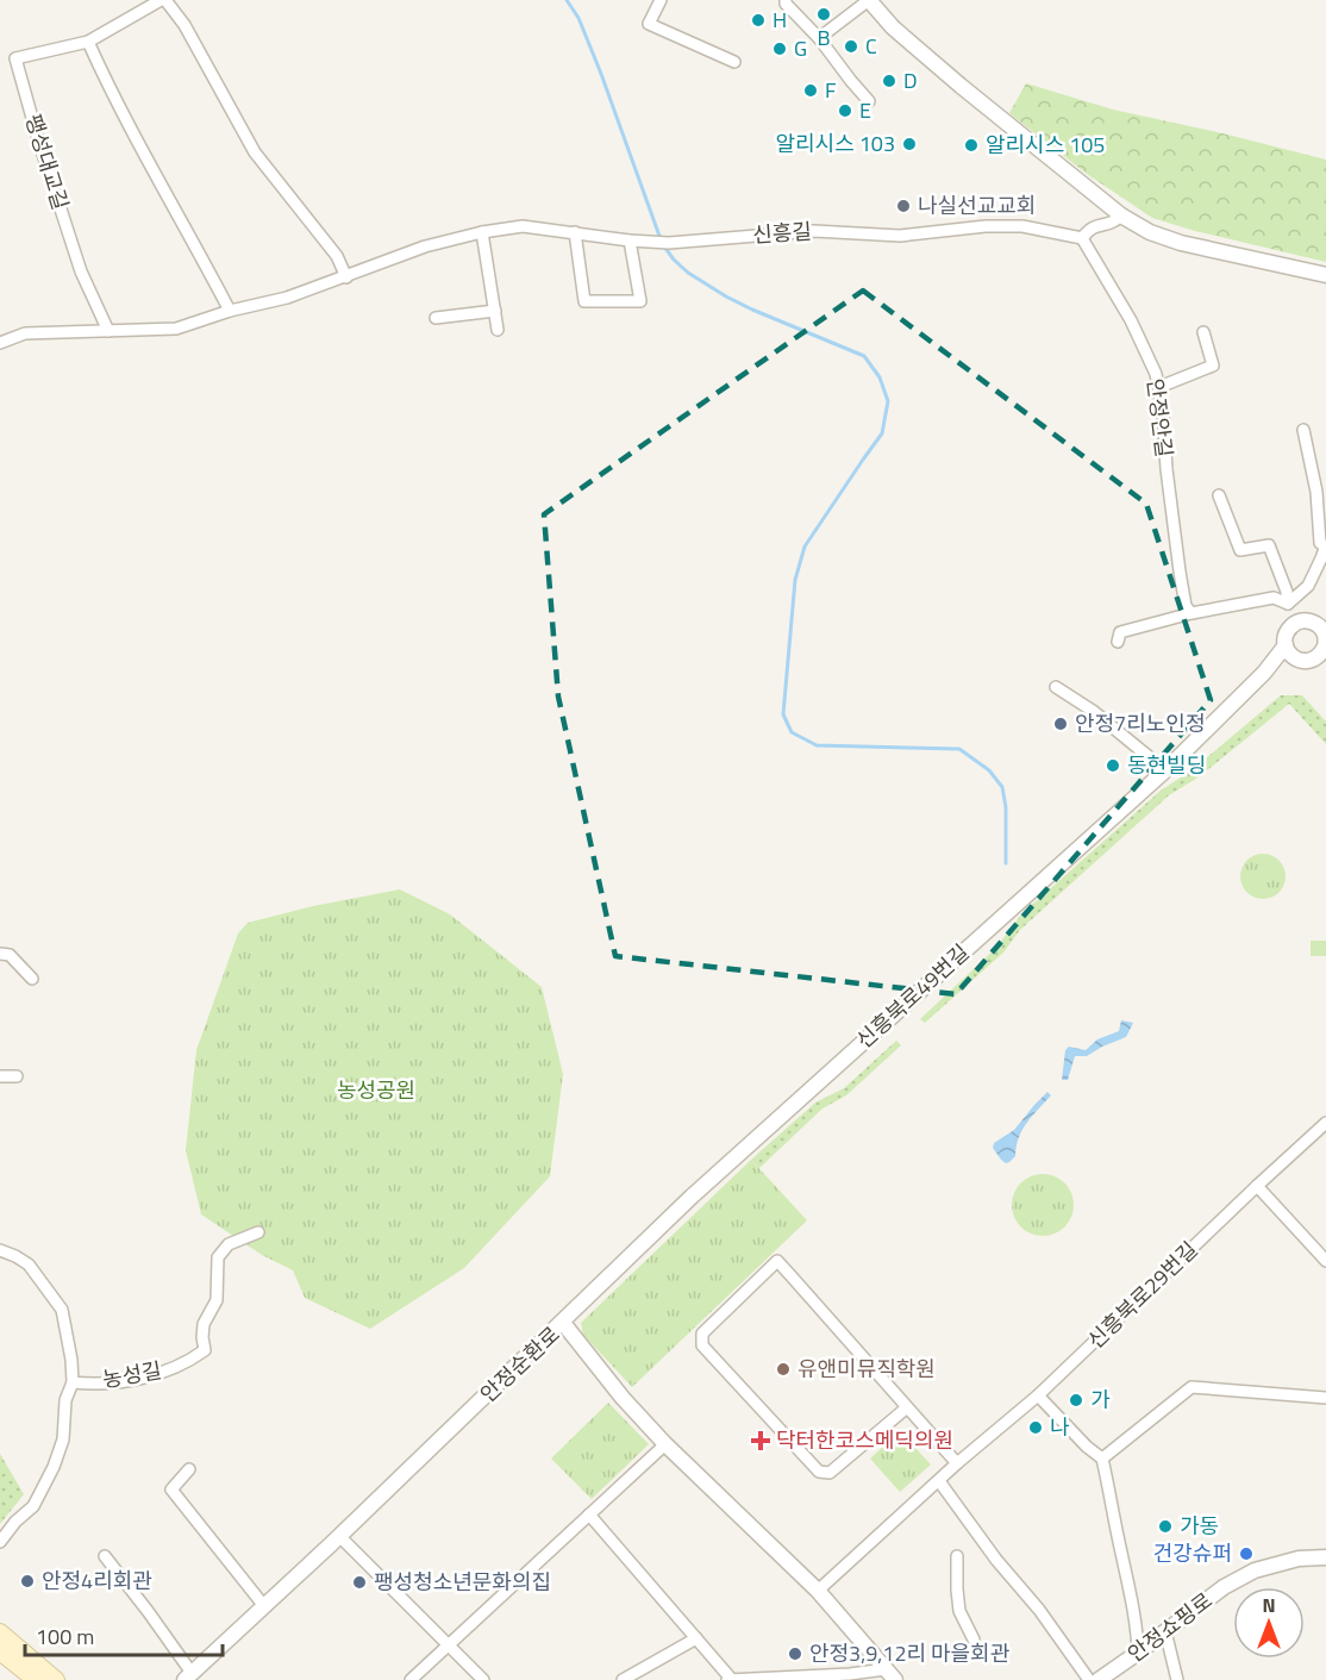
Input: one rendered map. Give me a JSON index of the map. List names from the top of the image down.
{
  "streets": {
    "street": [
      "팽성대교길",
      "신흥길",
      "안정안길",
      "신흥북로49번길",
      "신흥북로29번길",
      "안정순환로",
      "농성길",
      "안정쇼핑로"
    ]
  },
  "crossings": [
    ["신흥길", "안정안길"],
    ["신흥북로49번길", "안정순환로"],
    ["신흥북로29번길", "안정순환로"]
  ],
  "parks": ["농성공원"],
  "places": {
    "other": [
      "B",
      "H",
      "C",
      "G",
      "D",
      "F",
      "E",
      "알리시스 103",
      "알리시스 105",
      "나실선교교회",
      "안정7리노인정",
      "동현빌딩",
      "유앤미뮤직학원",
      "가",
      "나",
      "가동",
      "건강슈퍼",
      "안정4리회관",
      "팽성청소년문화의집",
      "안정3,9,12리 마을회관"
    ],
    "health": ["닥터한코스메딕의원"]
  },
  "scale_bar": "100 m",
  "north": "top"
}
